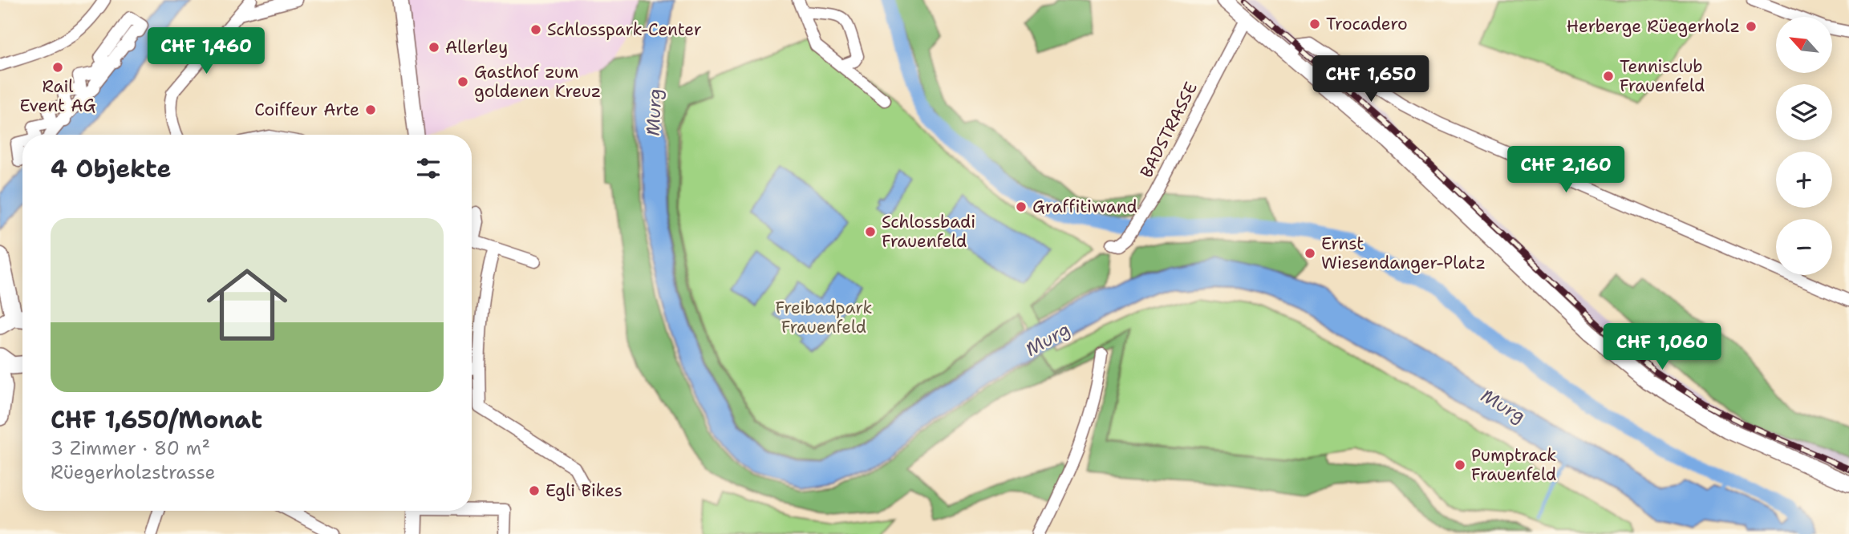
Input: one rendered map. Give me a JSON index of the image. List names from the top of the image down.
{
  "streets": {
    "street": ["BADSTRASSE"]
  },
  "water": ["Murg"],
  "parks": ["Freibadpark Frauenfeld"],
  "places": [
    "Trocadero",
    "Herberge Rüegerholz",
    "Schlosspark-Center",
    "Allerley",
    "Rail Event AG",
    "Tennisclub Frauenfeld",
    "Gasthof zum goldenen Kreuz",
    "Coiffeur Arte",
    "Graffitiwand",
    "Schlossbadi Frauenfeld",
    "Ernst Wiesendanger-Platz",
    "Pumptrack Frauenfeld",
    "Egli Bikes"
  ],
  "north": "top left",
  "page": {
    "map_buttons": ["+", "−"],
    "price": [
      "CHF 1,460",
      "CHF 1,650",
      "CHF 2,160",
      "CHF 1,060"
    ],
    "heading": "4 Objekte",
    "list": [
      {
        "name": "CHF 1,650/Monat",
        "note": "3 Zimmer · 80 m² · Rüegerholzstrasse"
      }
    ]
  }
}
